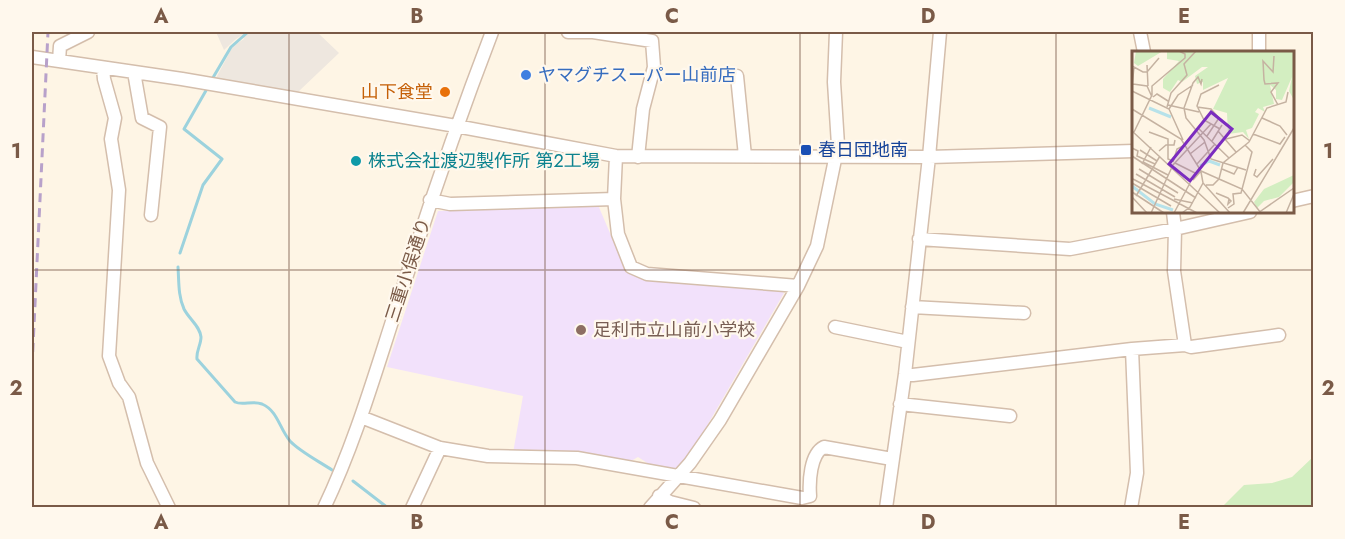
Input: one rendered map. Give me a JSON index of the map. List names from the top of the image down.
{
  "streets": {
    "street": ["三重小俣通り"]
  },
  "places": {
    "other": [
      "ヤマグチスーパー山前店",
      "山下食堂",
      "株式会社渡辺製作所 第2工場",
      "足利市立山前小学校"
    ],
    "transit": ["春日団地南"]
  },
  "grid": {
    "columns": [
      "A",
      "B",
      "C",
      "D",
      "E"
    ],
    "rows": ["1", "2"]
  }
}
